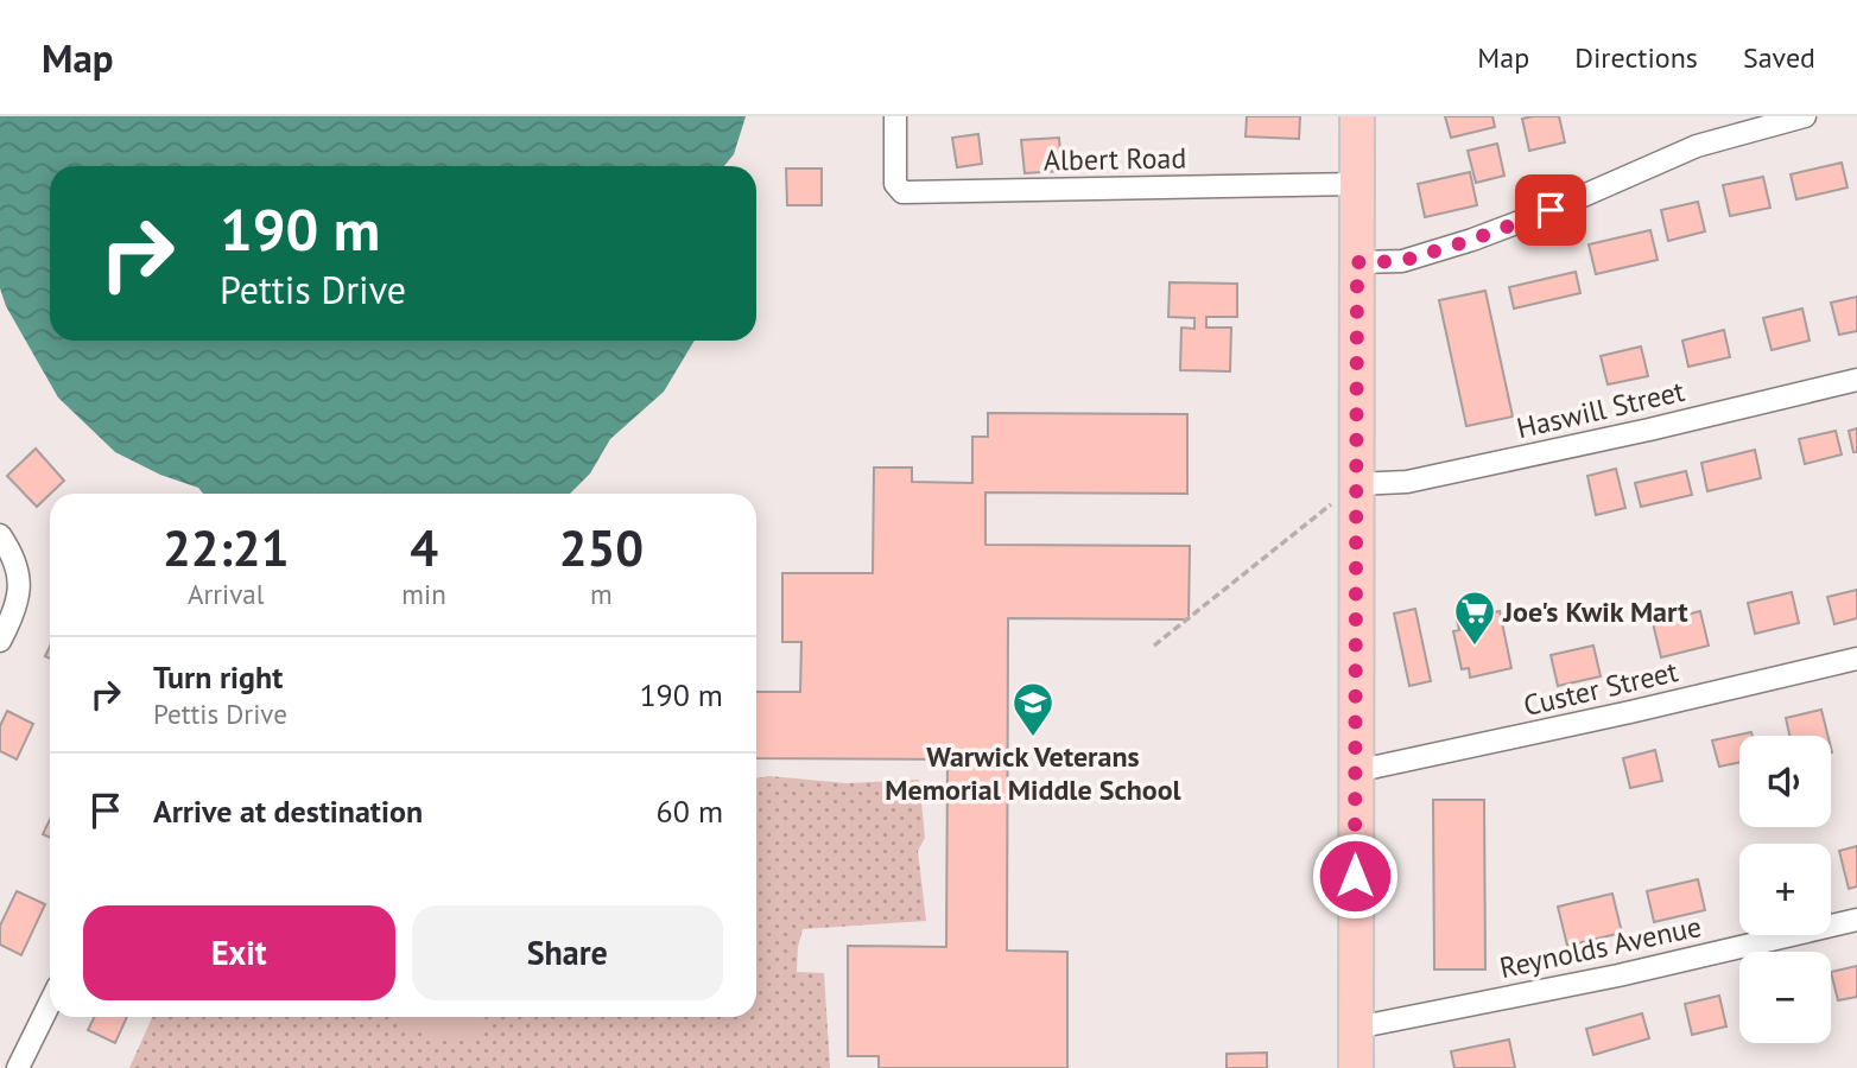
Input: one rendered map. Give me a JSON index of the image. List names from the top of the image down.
{
  "streets": {
    "street": [
      "Albert Road",
      "Haswill Street",
      "Custer Street",
      "Reynolds Avenue"
    ]
  },
  "places": {
    "supermarket": ["Joe's Kwik Mart"],
    "school or university": ["Warwick Veterans Memorial Middle School"]
  },
  "page": {
    "header": "Map",
    "nav": ["Map", "Directions", "Saved"],
    "turn": ["190 m", "Pettis Drive"],
    "eta": [
      "22:21",
      "Arrival",
      "4",
      "min",
      "250",
      "m"
    ],
    "list": [
      {
        "name": "Turn right",
        "note": "Pettis Drive",
        "value": "190 m"
      },
      {
        "name": "Arrive at destination",
        "value": "60 m"
      }
    ],
    "map_buttons": ["+", "−"],
    "buttons": ["Exit", "Share"]
  }
}
